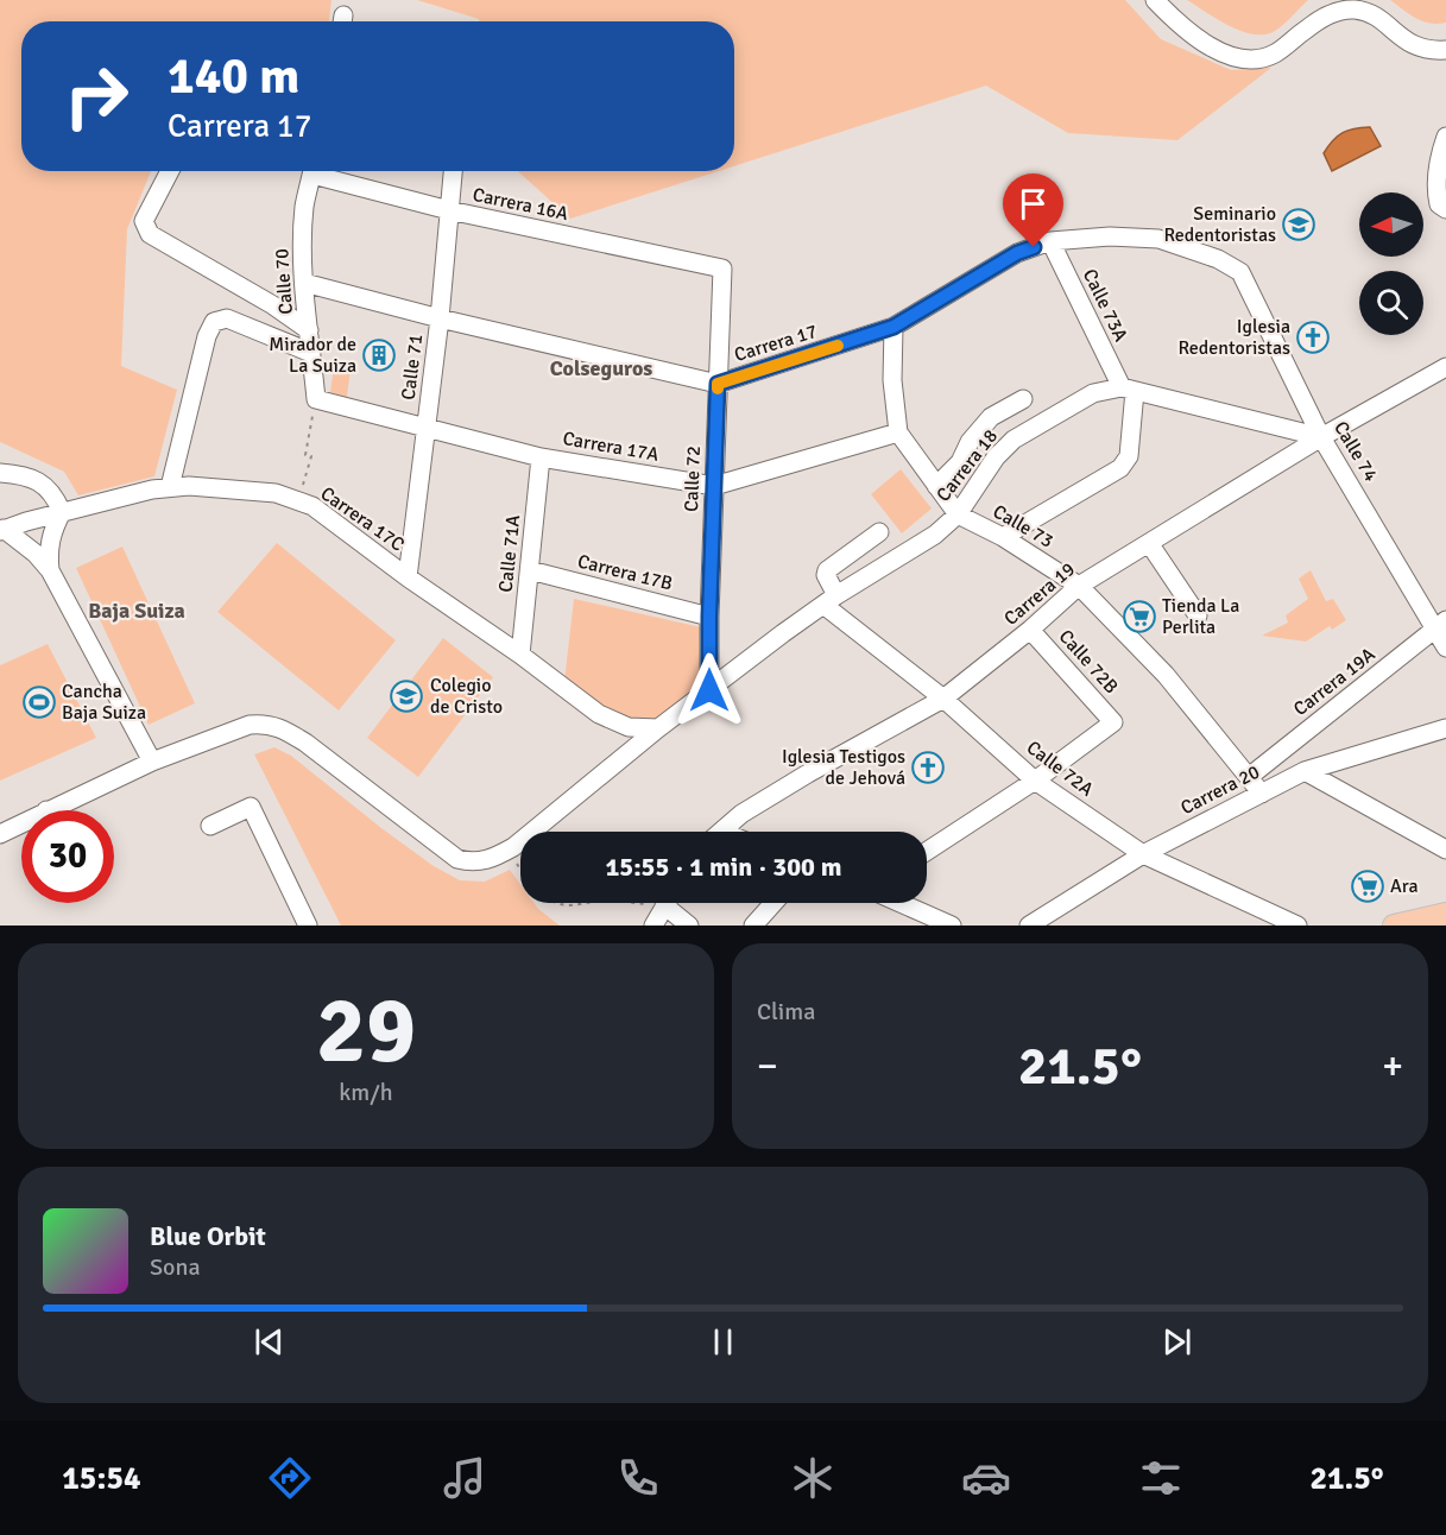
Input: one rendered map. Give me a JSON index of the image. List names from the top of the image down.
{
  "streets": {
    "street": [
      "Carrera 16A",
      "Calle 70",
      "Calle 73A",
      "Carrera 17",
      "Calle 71",
      "Carrera 17A",
      "Calle 74",
      "Carrera 18",
      "Calle 72",
      "Carrera 17C",
      "Calle 73",
      "Calle 71A",
      "Carrera 17B",
      "Carrera 19",
      "Calle 72B",
      "Carrera 19A",
      "Calle 72A",
      "Carrera 20"
    ]
  },
  "crossings": [
    ["Carrera 16A", "Calle 71"],
    ["Carrera 16A", "Calle 72"],
    ["Calle 70", "Carrera 17"],
    ["Calle 70", "Carrera 17A"],
    ["Calle 73A", "Carrera 17"],
    ["Calle 73A", "Carrera 18"],
    ["Carrera 17", "Calle 71"],
    ["Carrera 17", "Calle 74"],
    ["Carrera 17", "Calle 72"],
    ["Carrera 17", "Calle 73"],
    ["Calle 71", "Carrera 17A"],
    ["Calle 71", "Carrera 17C"],
    ["Carrera 17A", "Calle 72"],
    ["Carrera 17A", "Calle 73"],
    ["Carrera 17A", "Calle 71A"],
    ["Calle 74", "Carrera 19"],
    ["Calle 74", "Carrera 19A"],
    ["Carrera 18", "Calle 72"],
    ["Carrera 18", "Carrera 17C"],
    ["Carrera 18", "Calle 73"],
    ["Carrera 18", "Calle 72A"],
    ["Calle 72", "Carrera 17B"],
    ["Carrera 17C", "Calle 71A"],
    ["Calle 73", "Carrera 19"],
    ["Calle 73", "Carrera 19A"],
    ["Calle 73", "Carrera 20"],
    ["Calle 71A", "Carrera 17B"],
    ["Carrera 19", "Calle 72B"],
    ["Carrera 19", "Calle 72A"],
    ["Calle 72B", "Calle 72A"],
    ["Calle 72A", "Carrera 20"]
  ],
  "districts": ["Colseguros", "Baja Suiza"],
  "places": {
    "school or university": ["Seminario Redentoristas", "Colegio de Cristo"],
    "church": ["Iglesia Redentoristas", "Iglesia Testigos de Jehová"],
    "building": ["Mirador de La Suiza"],
    "supermarket": ["Tienda La Perlita", "Ara"],
    "sports": ["Cancha Baja Suiza"]
  },
  "north": "left",
  "page": {
    "turn": ["140 m", "Carrera 17"],
    "limit": "30",
    "trip": "15:55 · 1 min · 300 m",
    "tile": [
      ["29", "km/h"],
      "Clima"
    ],
    "heat": ["−", "21.5°", "+"],
    "song": ["Blue Orbit", "Sona"],
    "tabs": ["15:54", "21.5°"]
  }
}
